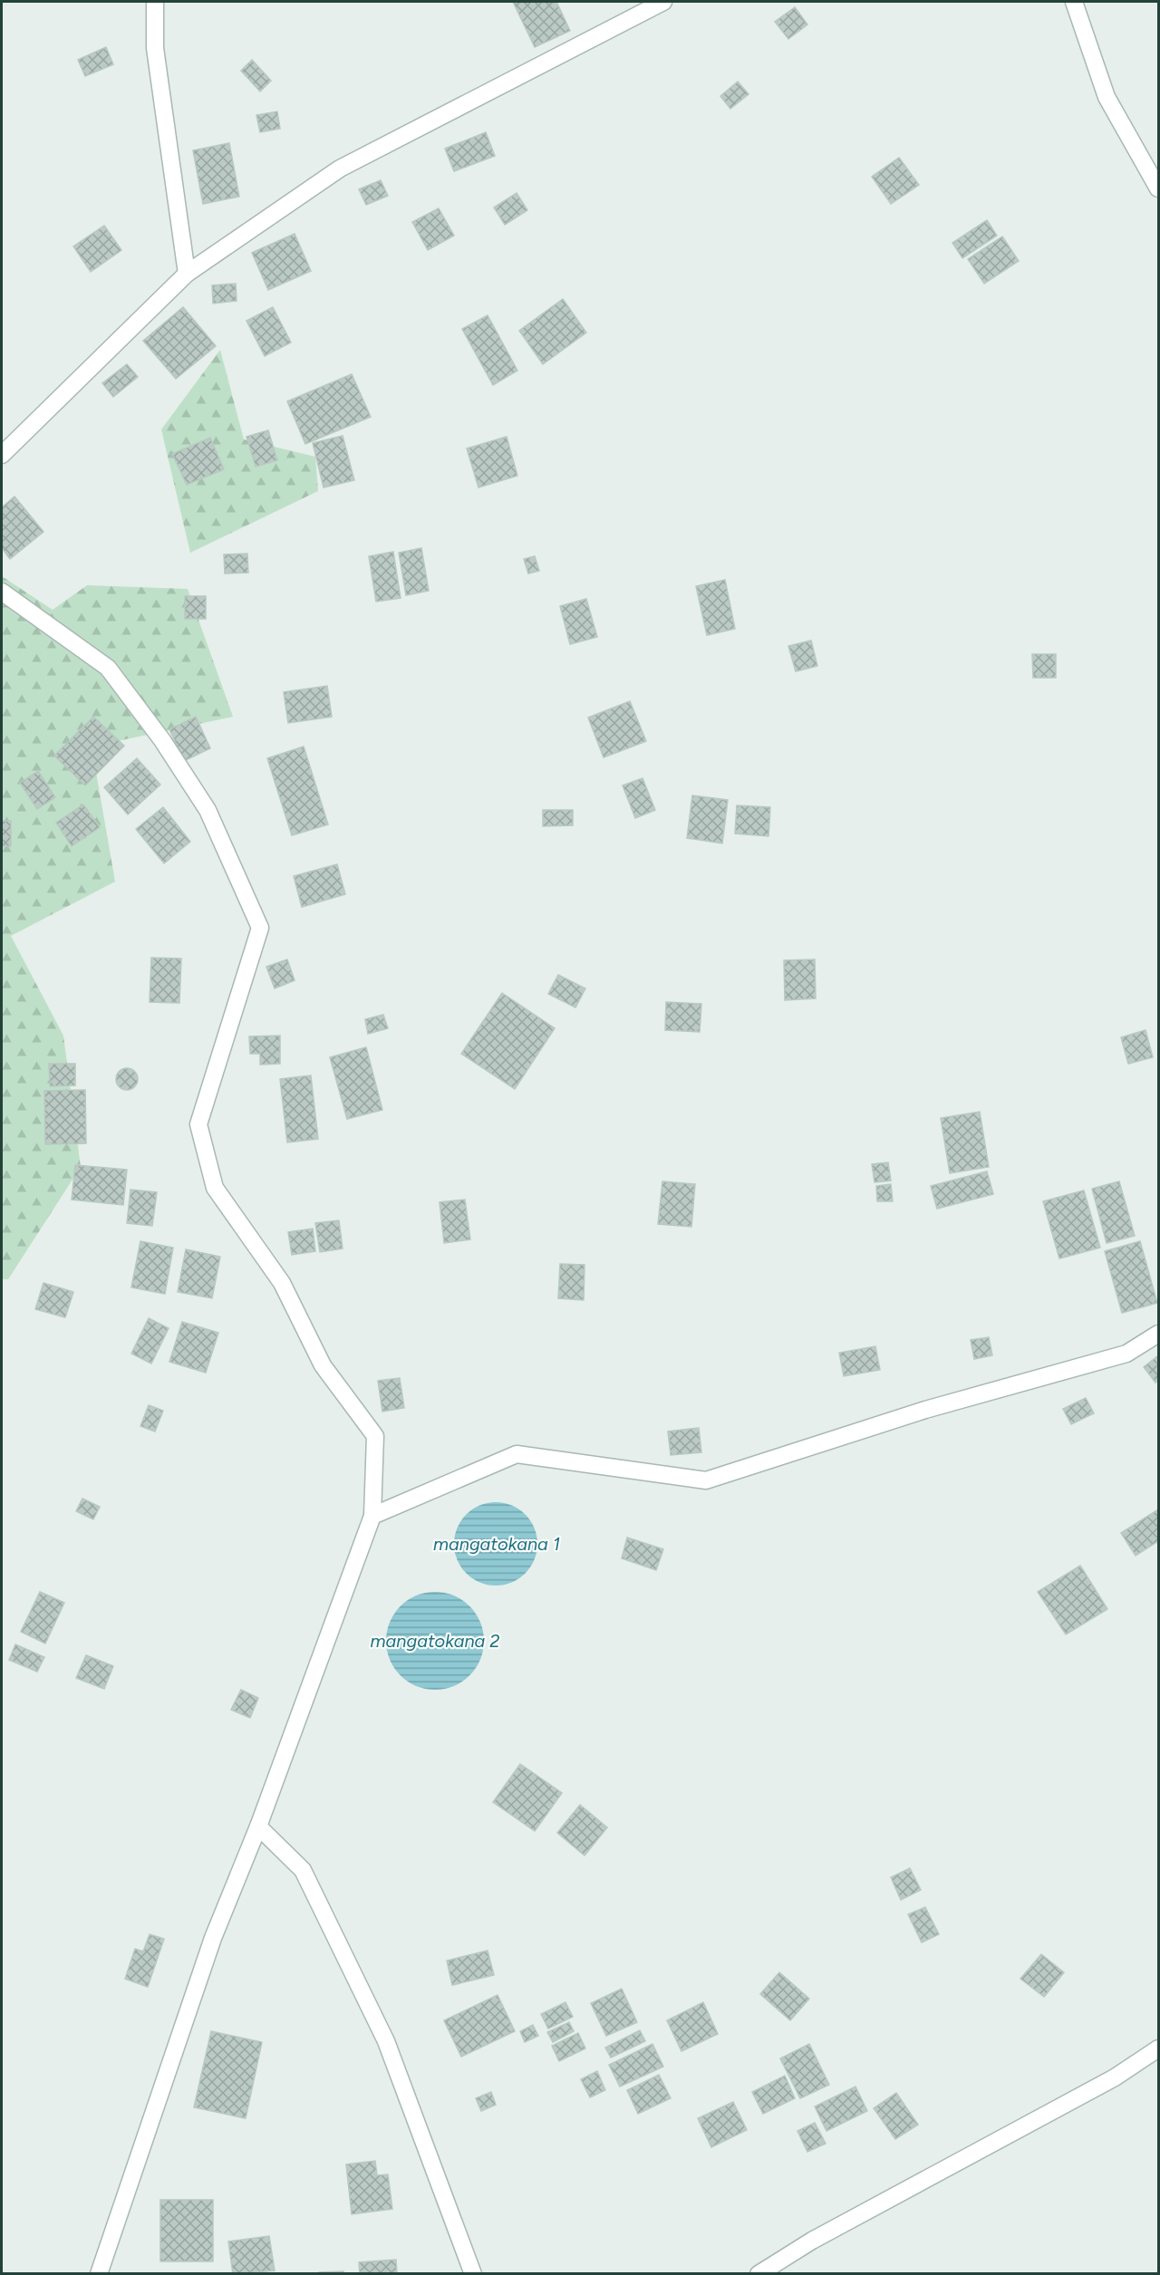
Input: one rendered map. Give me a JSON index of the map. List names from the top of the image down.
{
  "water": ["mangatokana 1", "mangatokana 2"]
}
